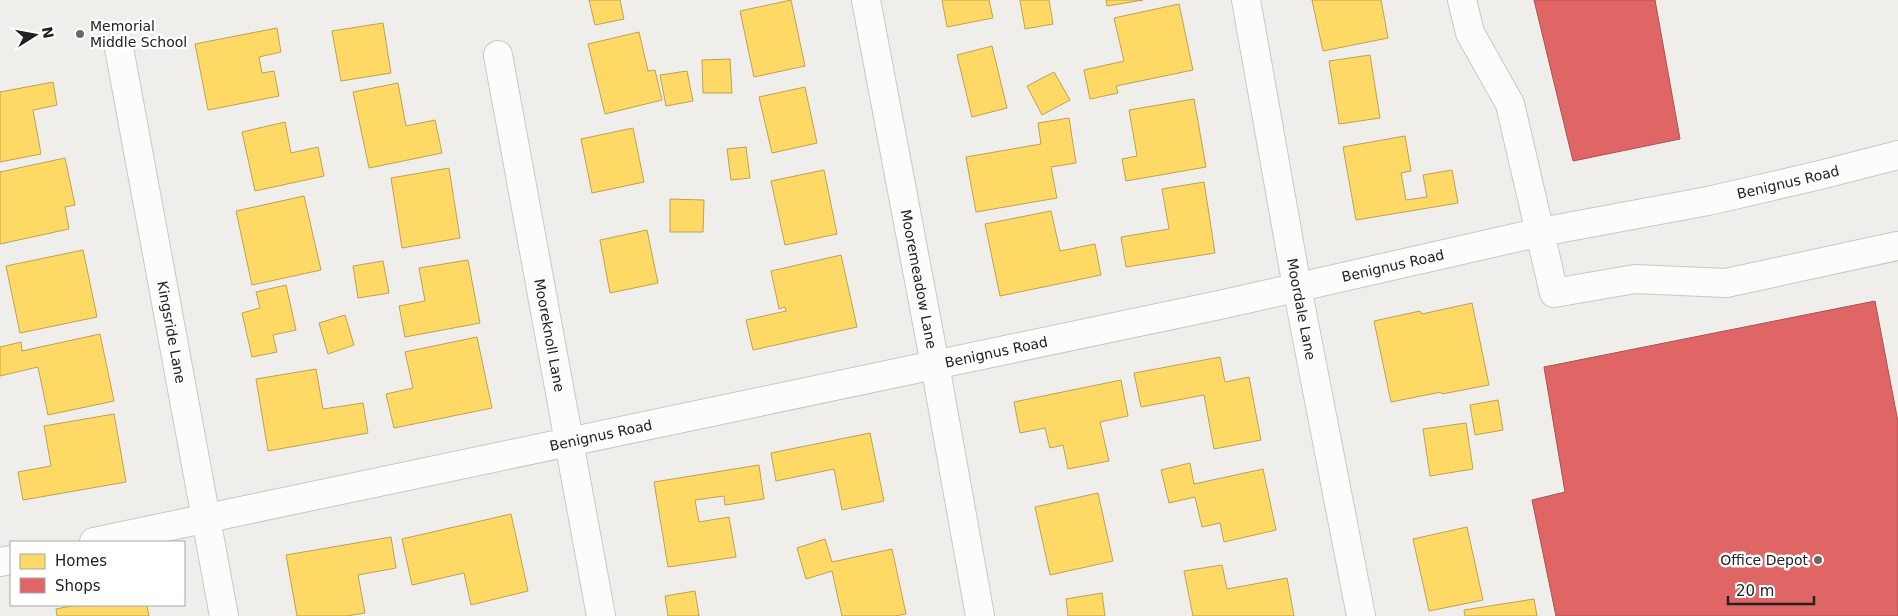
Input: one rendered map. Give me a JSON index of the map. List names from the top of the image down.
{
  "streets": {
    "street": [
      "Benignus Road",
      "Mooremeadow Lane",
      "Moordale Lane",
      "Kingsride Lane",
      "Mooreknoll Lane"
    ]
  },
  "crossings": [
    ["Benignus Road", "Mooremeadow Lane"],
    ["Benignus Road", "Moordale Lane"],
    ["Benignus Road", "Kingsride Lane"],
    ["Benignus Road", "Mooreknoll Lane"]
  ],
  "places": ["Memorial Middle School", "Office Depot"],
  "legend": ["Homes", "Shops"],
  "scale_bar": "20 m",
  "north": "right"
}
